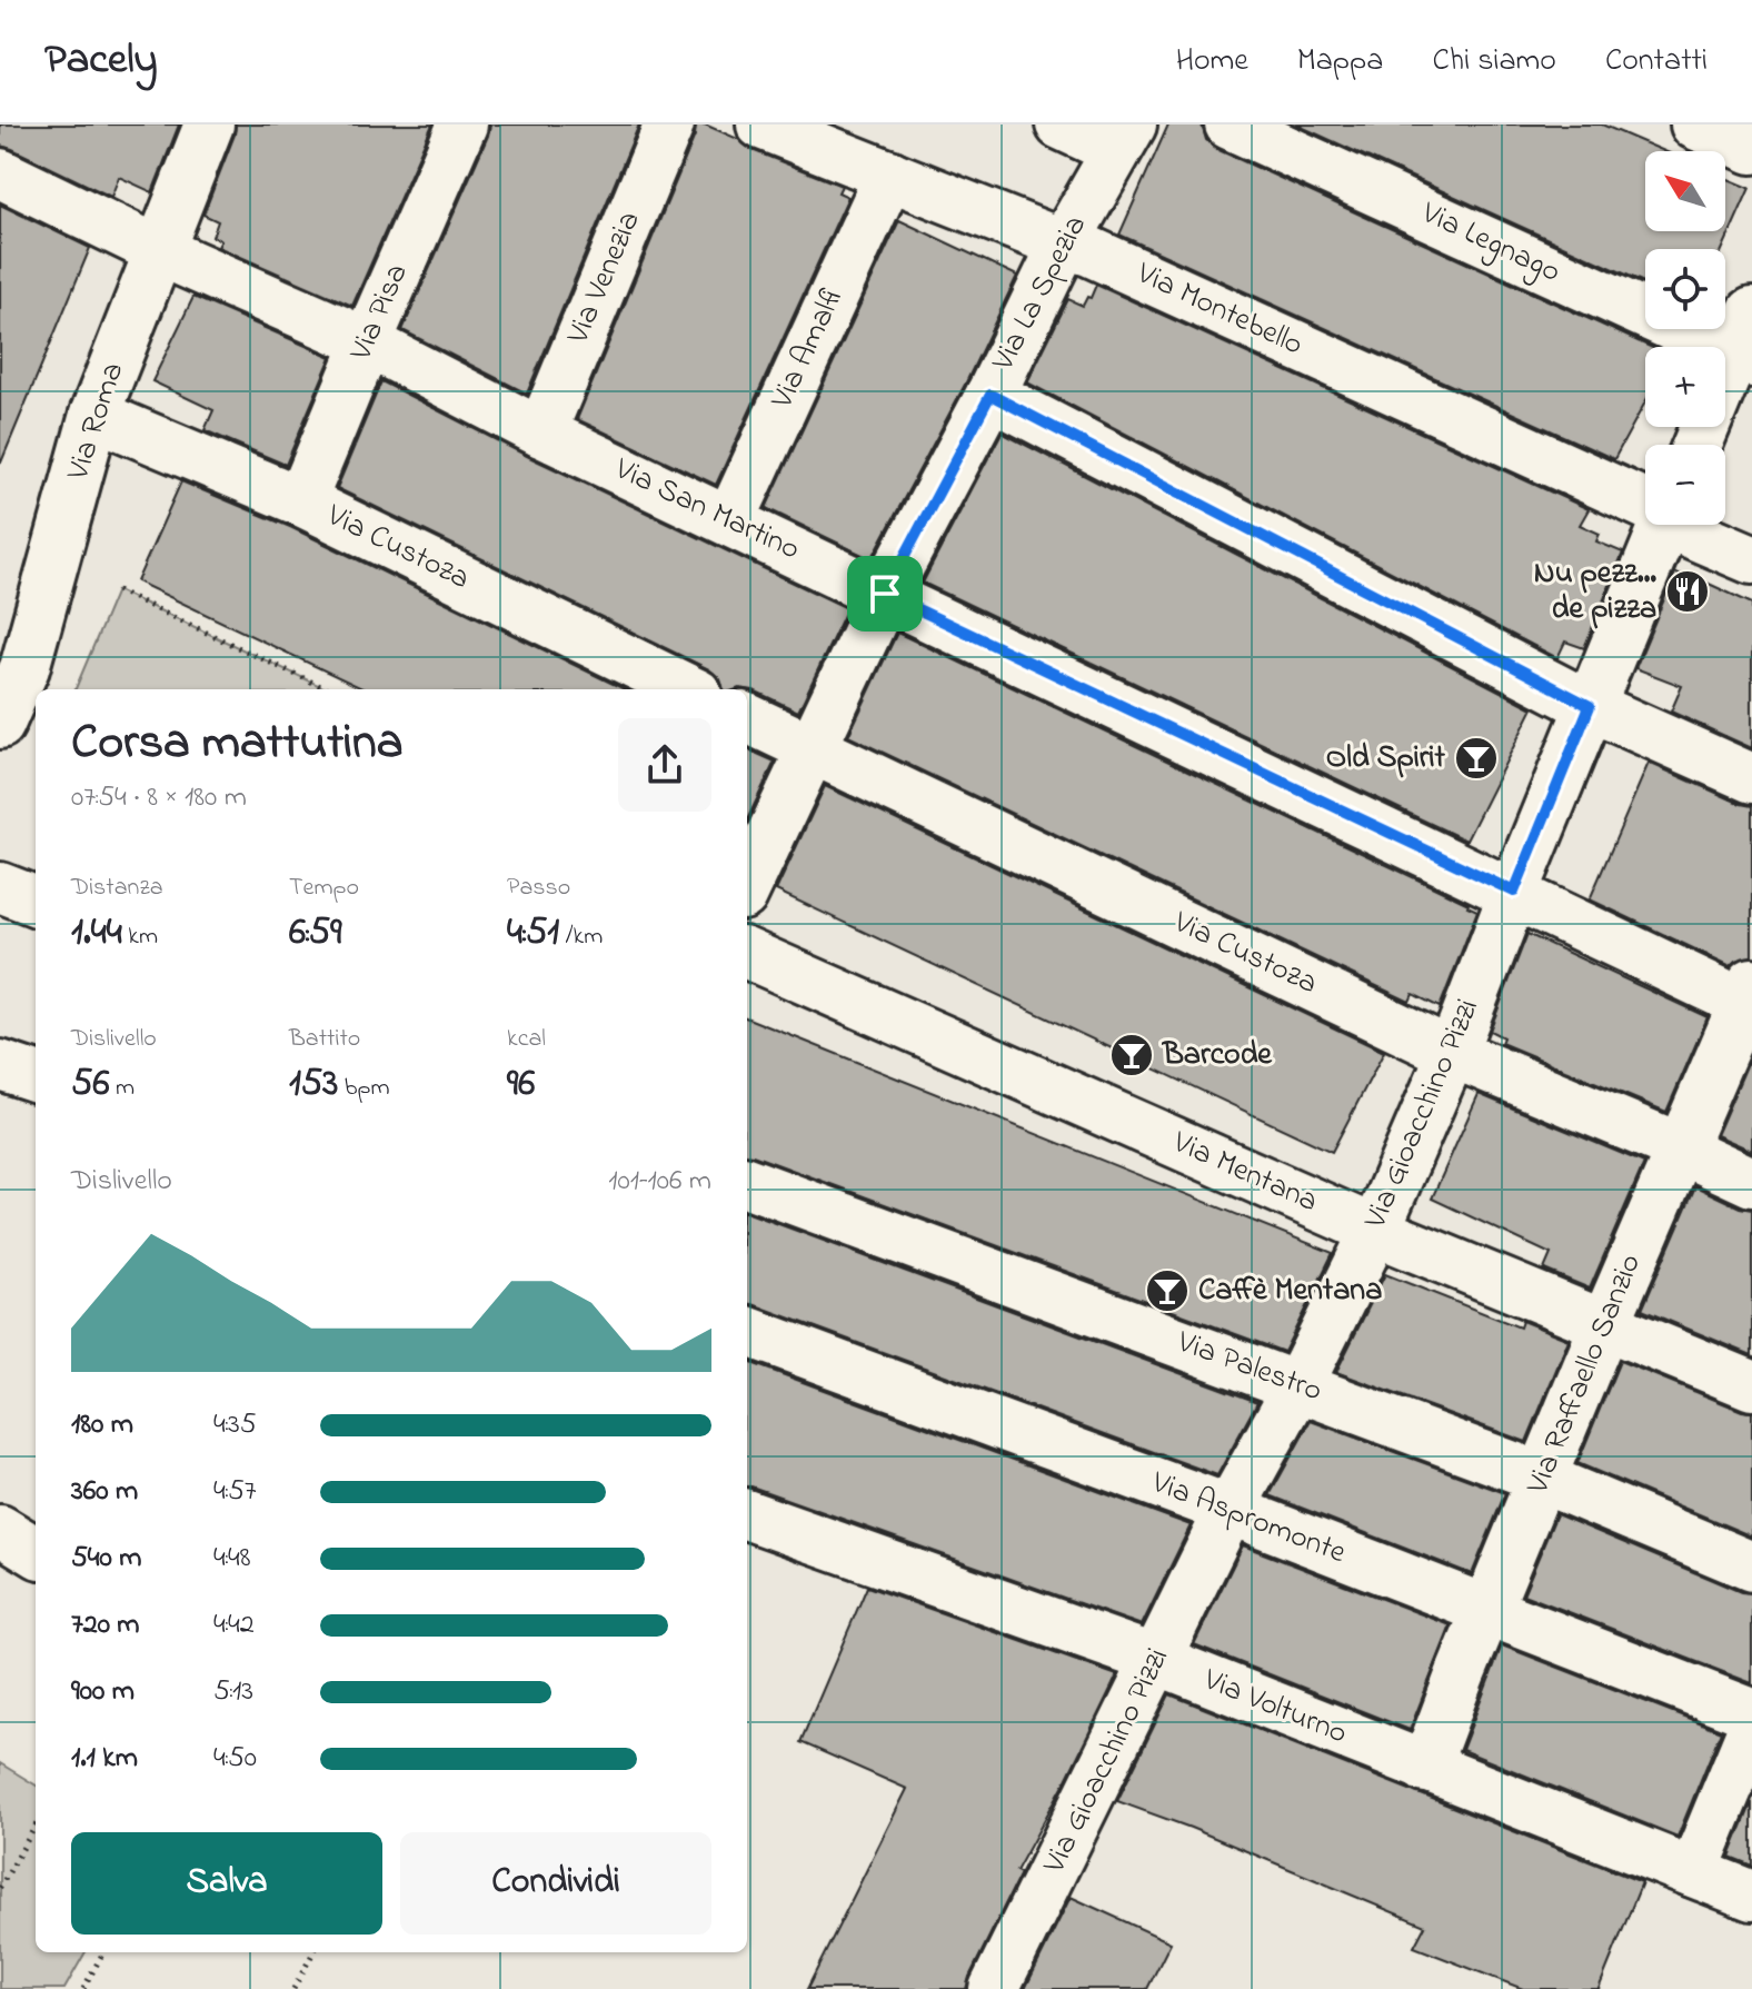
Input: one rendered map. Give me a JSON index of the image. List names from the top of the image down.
{
  "streets": {
    "street": [
      "Via Legnago",
      "Via Venezia",
      "Via La Spezia",
      "Via Montebello",
      "Via Pisa",
      "Via Amalfi",
      "Via Roma",
      "Via San Martino",
      "Via Custoza",
      "Via Gioacchino Pizzi",
      "Via Mentana",
      "Via Palestro",
      "Via Raffaello Sanzio",
      "Via Aspromonte",
      "Via Volturno"
    ]
  },
  "crossings": [
    ["Via Venezia", "Via San Martino"],
    ["Via La Spezia", "Via Montebello"],
    ["Via La Spezia", "Via San Martino"],
    ["Via La Spezia", "Via Custoza"],
    ["Via Montebello", "Via Amalfi"],
    ["Via Pisa", "Via San Martino"],
    ["Via Pisa", "Via Custoza"],
    ["Via Amalfi", "Via San Martino"],
    ["Via Roma", "Via San Martino"],
    ["Via Roma", "Via Custoza"],
    ["Via San Martino", "Via Gioacchino Pizzi"],
    ["Via San Martino", "Via Raffaello Sanzio"],
    ["Via Custoza", "Via Gioacchino Pizzi"],
    ["Via Custoza", "Via Raffaello Sanzio"],
    ["Via Gioacchino Pizzi", "Via Mentana"],
    ["Via Gioacchino Pizzi", "Via Palestro"],
    ["Via Gioacchino Pizzi", "Via Aspromonte"],
    ["Via Gioacchino Pizzi", "Via Volturno"],
    ["Via Mentana", "Via Raffaello Sanzio"],
    ["Via Palestro", "Via Raffaello Sanzio"],
    ["Via Raffaello Sanzio", "Via Aspromonte"],
    ["Via Raffaello Sanzio", "Via Volturno"]
  ],
  "places": {
    "restaurant": ["Nu pezz... de pizza"],
    "bar": ["Old Spirit", "Barcode", "Caffè Mentana"]
  },
  "north": "top left",
  "page": {
    "header": "Pacely",
    "nav": [
      "Home",
      "Mappa",
      "Chi siamo",
      "Contatti"
    ],
    "map_buttons": ["+", "−"],
    "heading": ["Corsa mattutina", "07:54 · 8 × 180 m"],
    "stats": [
      ["Distanza", "1.44 km"],
      ["Tempo", "6:59"],
      ["Passo", "4:51 /km"],
      ["Dislivello", "56 m"],
      ["Battito", "153 bpm"],
      ["kcal", "96"]
    ],
    "chart": ["Dislivello", "101–106 m"],
    "list": [
      {
        "name": "180 m",
        "note": "4:35"
      },
      {
        "name": "360 m",
        "note": "4:57"
      },
      {
        "name": "540 m",
        "note": "4:48"
      },
      {
        "name": "720 m",
        "note": "4:42"
      },
      {
        "name": "900 m",
        "note": "5:13"
      },
      {
        "name": "1.1 km",
        "note": "4:50"
      }
    ],
    "buttons": ["Salva", "Condividi"]
  }
}
